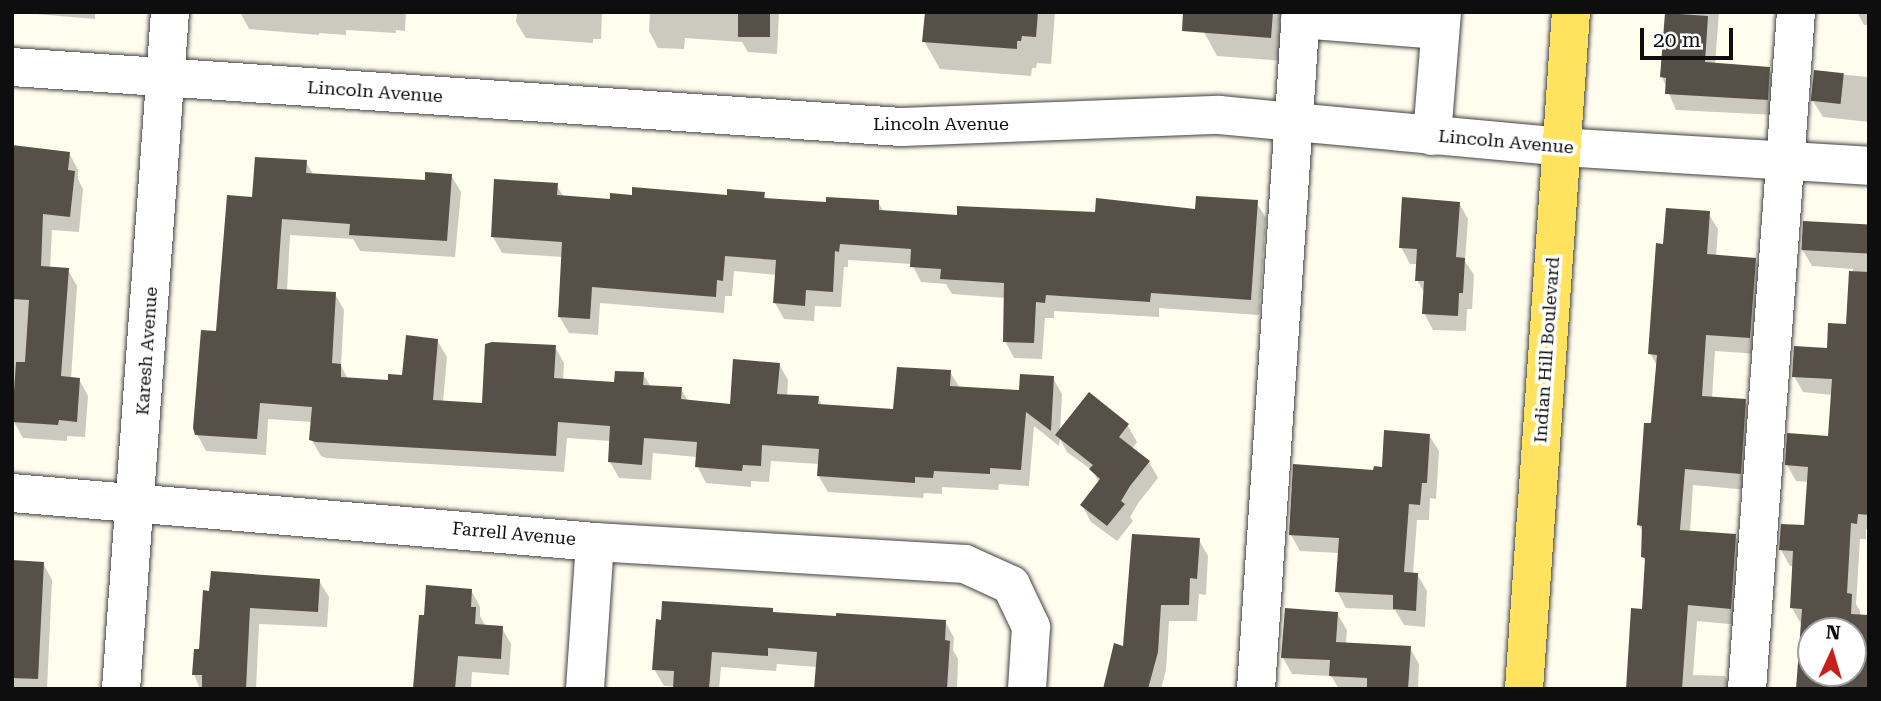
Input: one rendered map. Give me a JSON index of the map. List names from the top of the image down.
{
  "streets": {
    "main road": ["Indian Hill Boulevard"],
    "street": ["Lincoln Avenue", "Karesh Avenue", "Farrell Avenue"]
  },
  "crossings": [
    ["Lincoln Avenue", "Indian Hill Boulevard"],
    ["Lincoln Avenue", "Karesh Avenue"],
    ["Karesh Avenue", "Farrell Avenue"]
  ],
  "scale_bar": "20 m",
  "north": "top"
}
